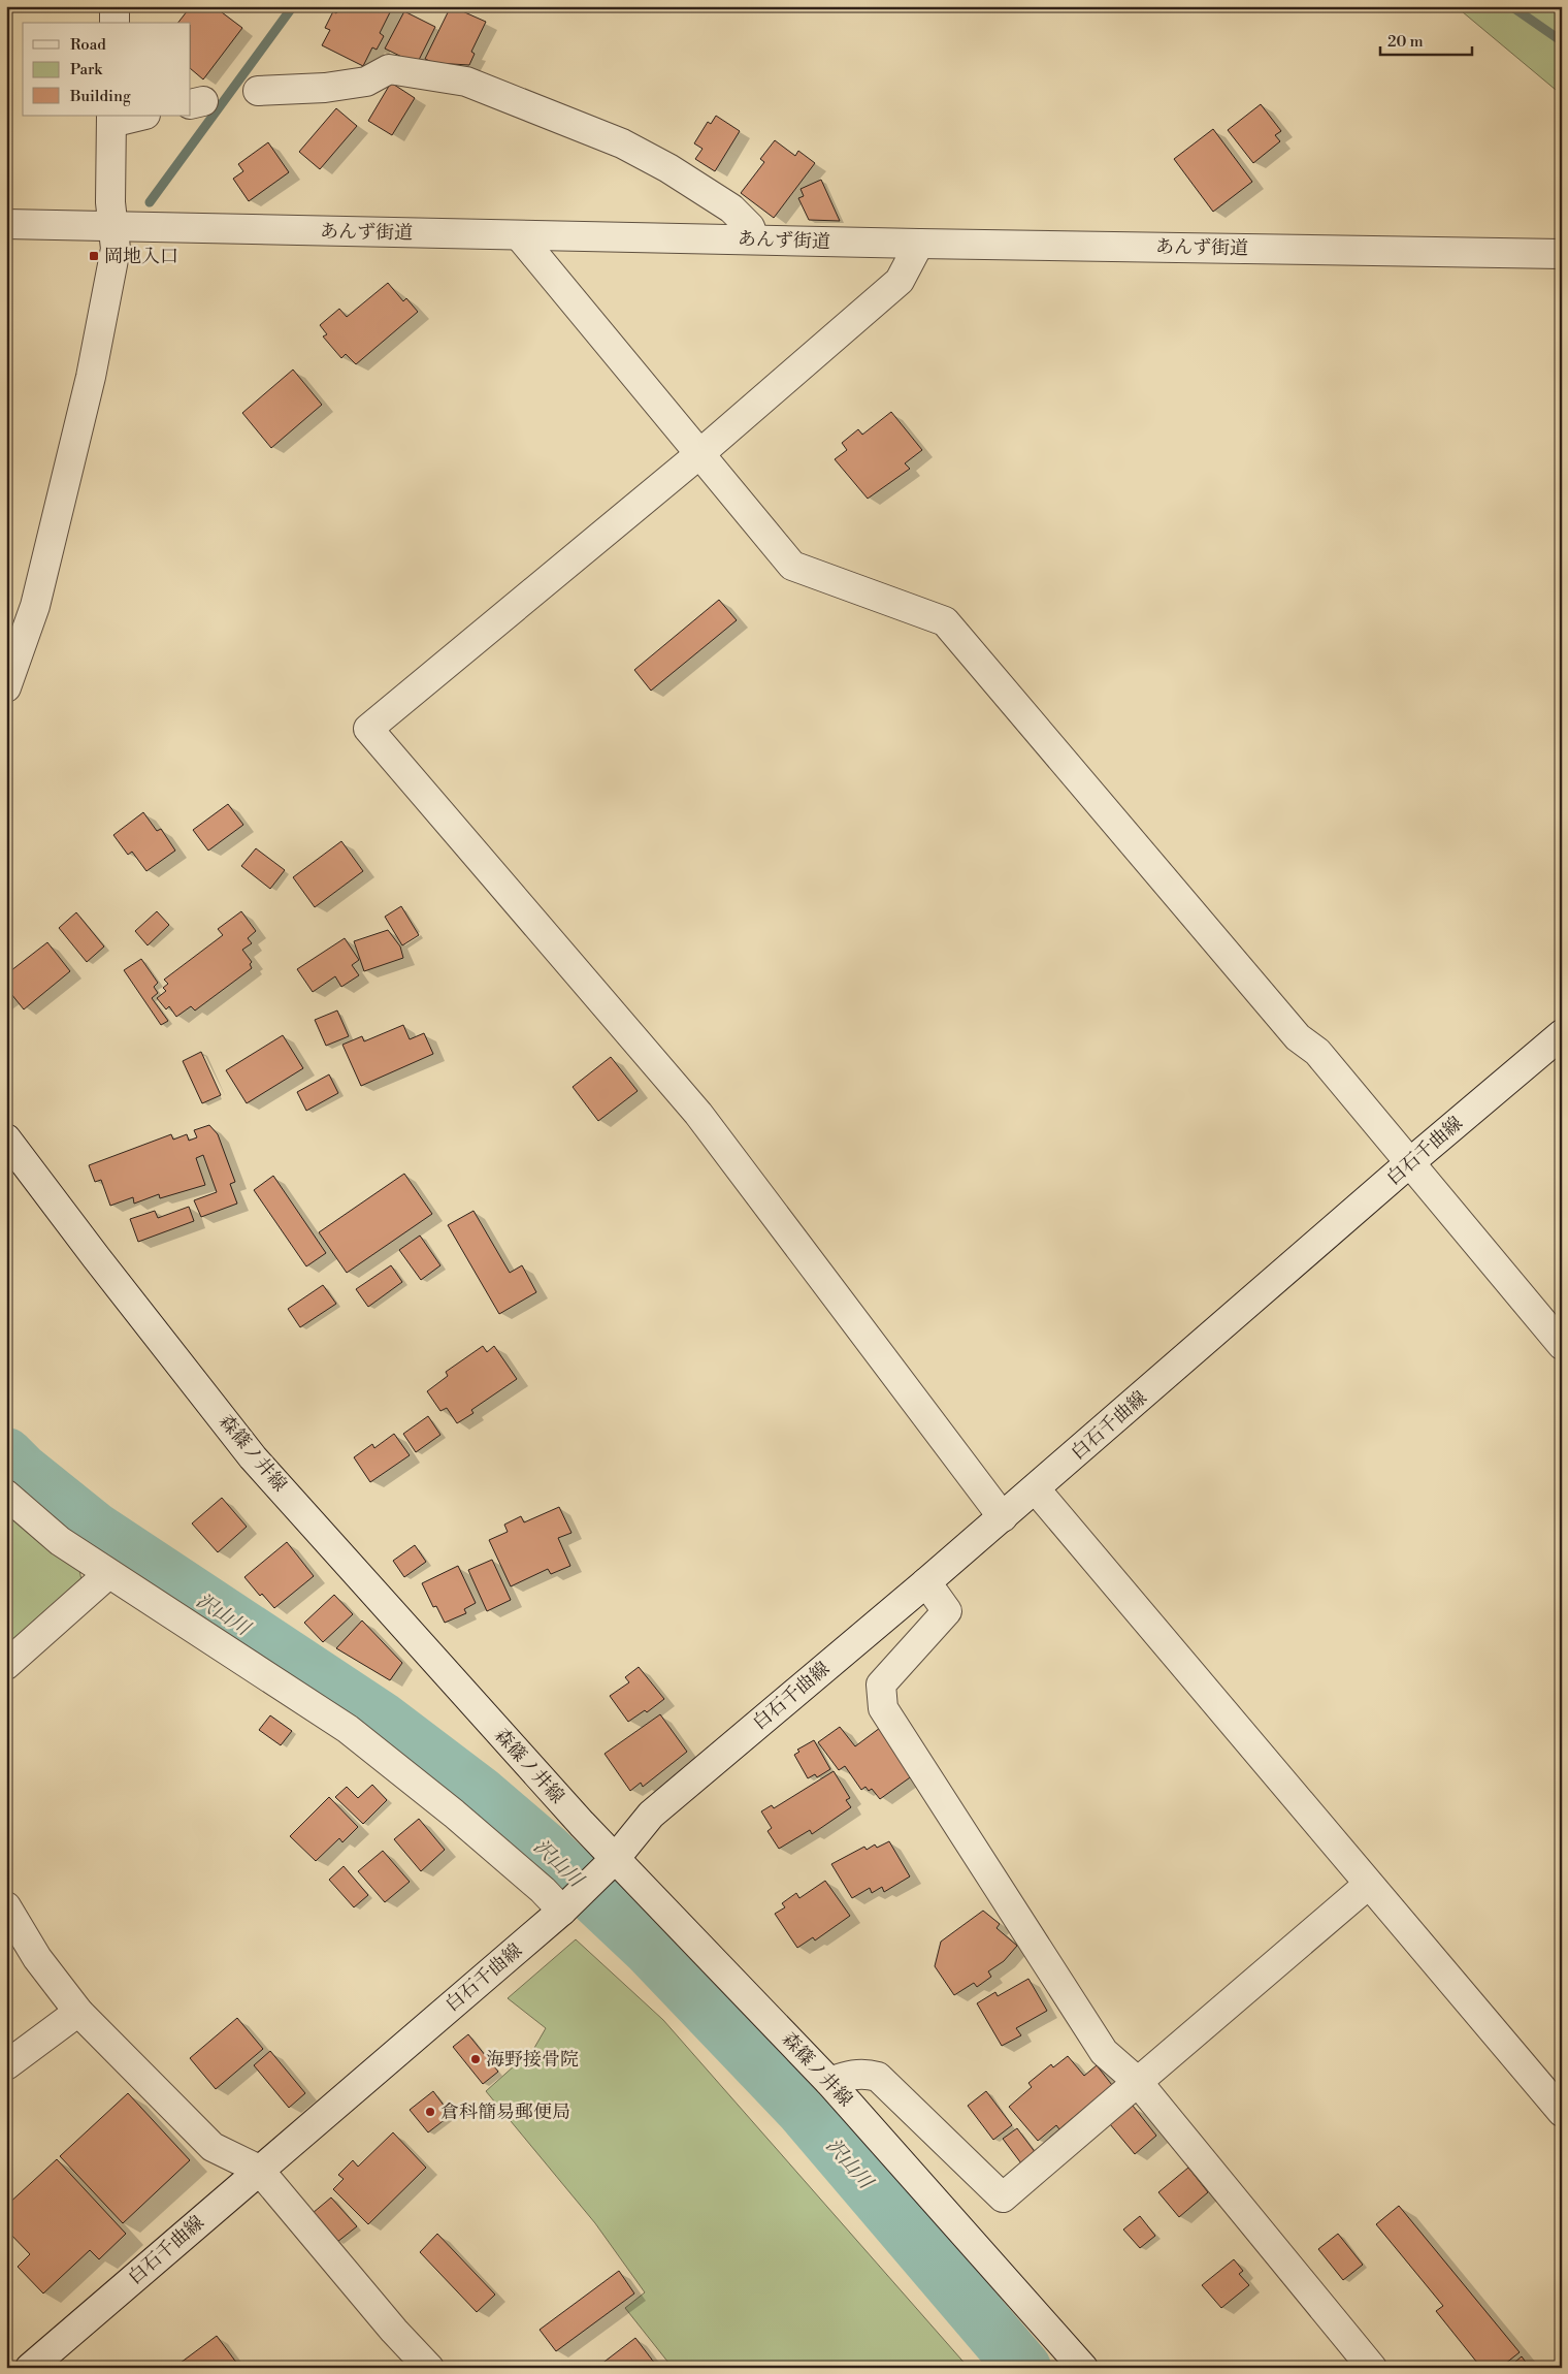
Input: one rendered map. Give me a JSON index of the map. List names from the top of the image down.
{
  "streets": {
    "street": ["あんず街道", "白石千曲線", "森篠ノ井線"]
  },
  "crossings": [
    ["白石千曲線", "森篠ノ井線"]
  ],
  "water": ["沢山川"],
  "places": {
    "transit": ["岡地入口"],
    "other": ["海野接骨院", "倉科簡易郵便局"]
  },
  "legend": ["Road", "Park", "Building"],
  "scale_bar": "20 m"
}
